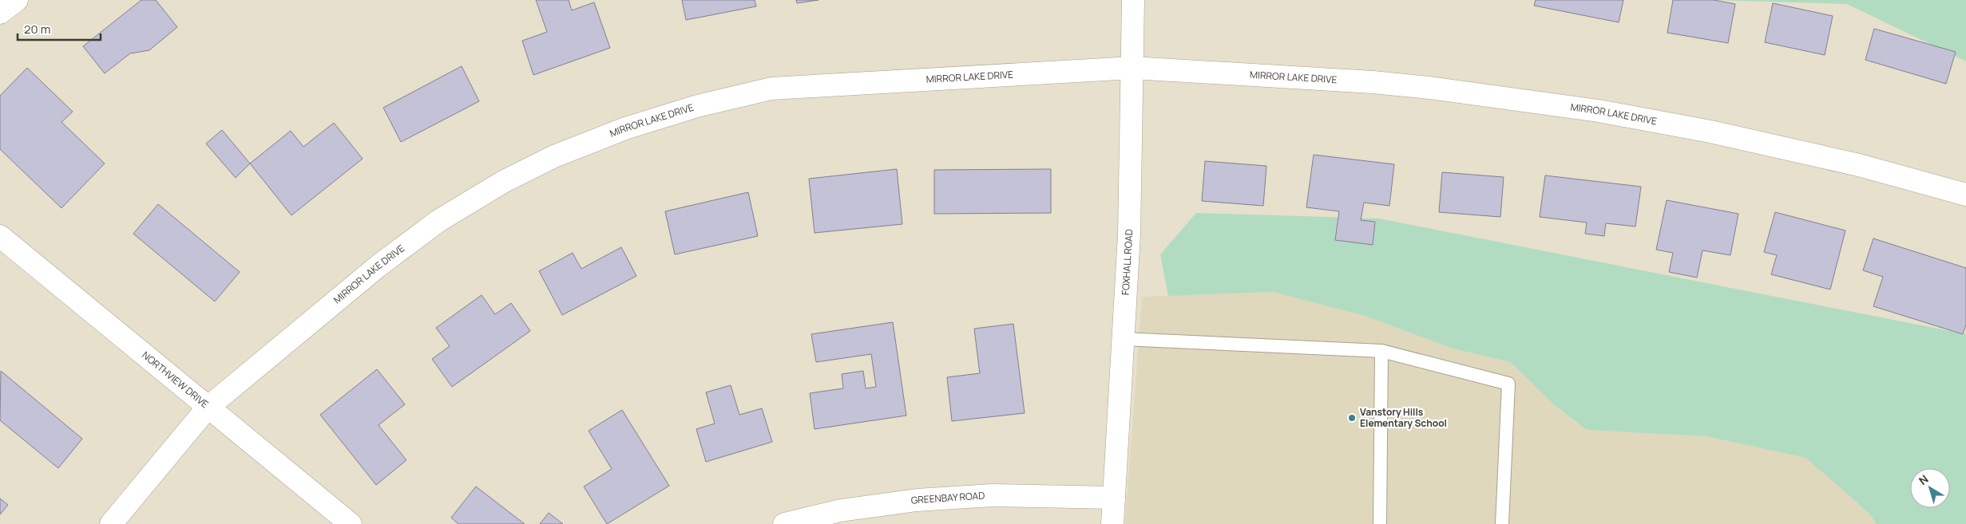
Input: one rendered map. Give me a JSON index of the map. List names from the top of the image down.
{
  "streets": {
    "street": [
      "MIRROR LAKE DRIVE",
      "FOXHALL ROAD",
      "NORTHVIEW DRIVE",
      "GREENBAY ROAD"
    ]
  },
  "crossings": [
    ["MIRROR LAKE DRIVE", "FOXHALL ROAD"],
    ["MIRROR LAKE DRIVE", "NORTHVIEW DRIVE"],
    ["FOXHALL ROAD", "GREENBAY ROAD"]
  ],
  "places": ["Vanstory Hills Elementary School"],
  "scale_bar": "20 m",
  "north": "top left"
}
